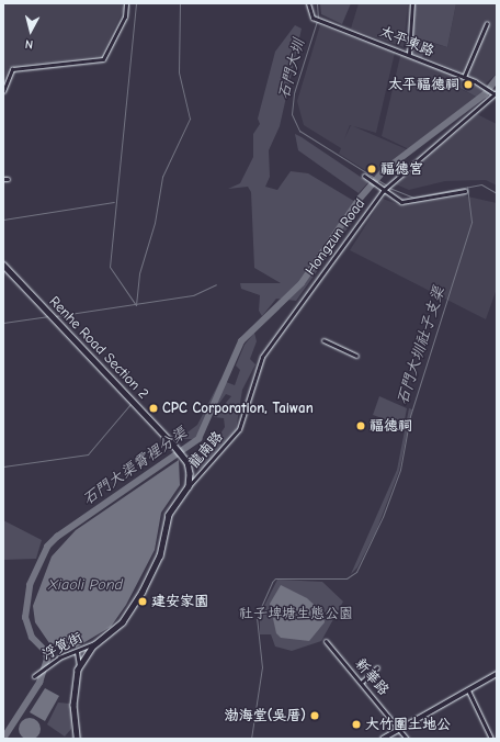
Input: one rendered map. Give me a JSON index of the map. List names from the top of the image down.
{
  "streets": {
    "main road": ["Renhe Road Section 2"],
    "street": [
      "太平東路",
      "Hongzun Road",
      "龍南路",
      "浮筧街",
      "新華路"
    ]
  },
  "crossings": [
    ["太平東路", "Hongzun Road"],
    ["Hongzun Road", "龍南路"],
    ["Renhe Road Section 2", "龍南路"]
  ],
  "water": [
    "石門大圳",
    "石門大圳社子支渠",
    "石門大渠霄裡分渠",
    "Xiaoli Pond"
  ],
  "parks": ["社子埤塘生態公園"],
  "places": [
    "太平福德祠",
    "福德宮",
    "CPC Corporation, Taiwan",
    "福德祠",
    "建安家園",
    "渤海堂(吳厝)",
    "大竹圍土地公"
  ],
  "north": "bottom"
}
